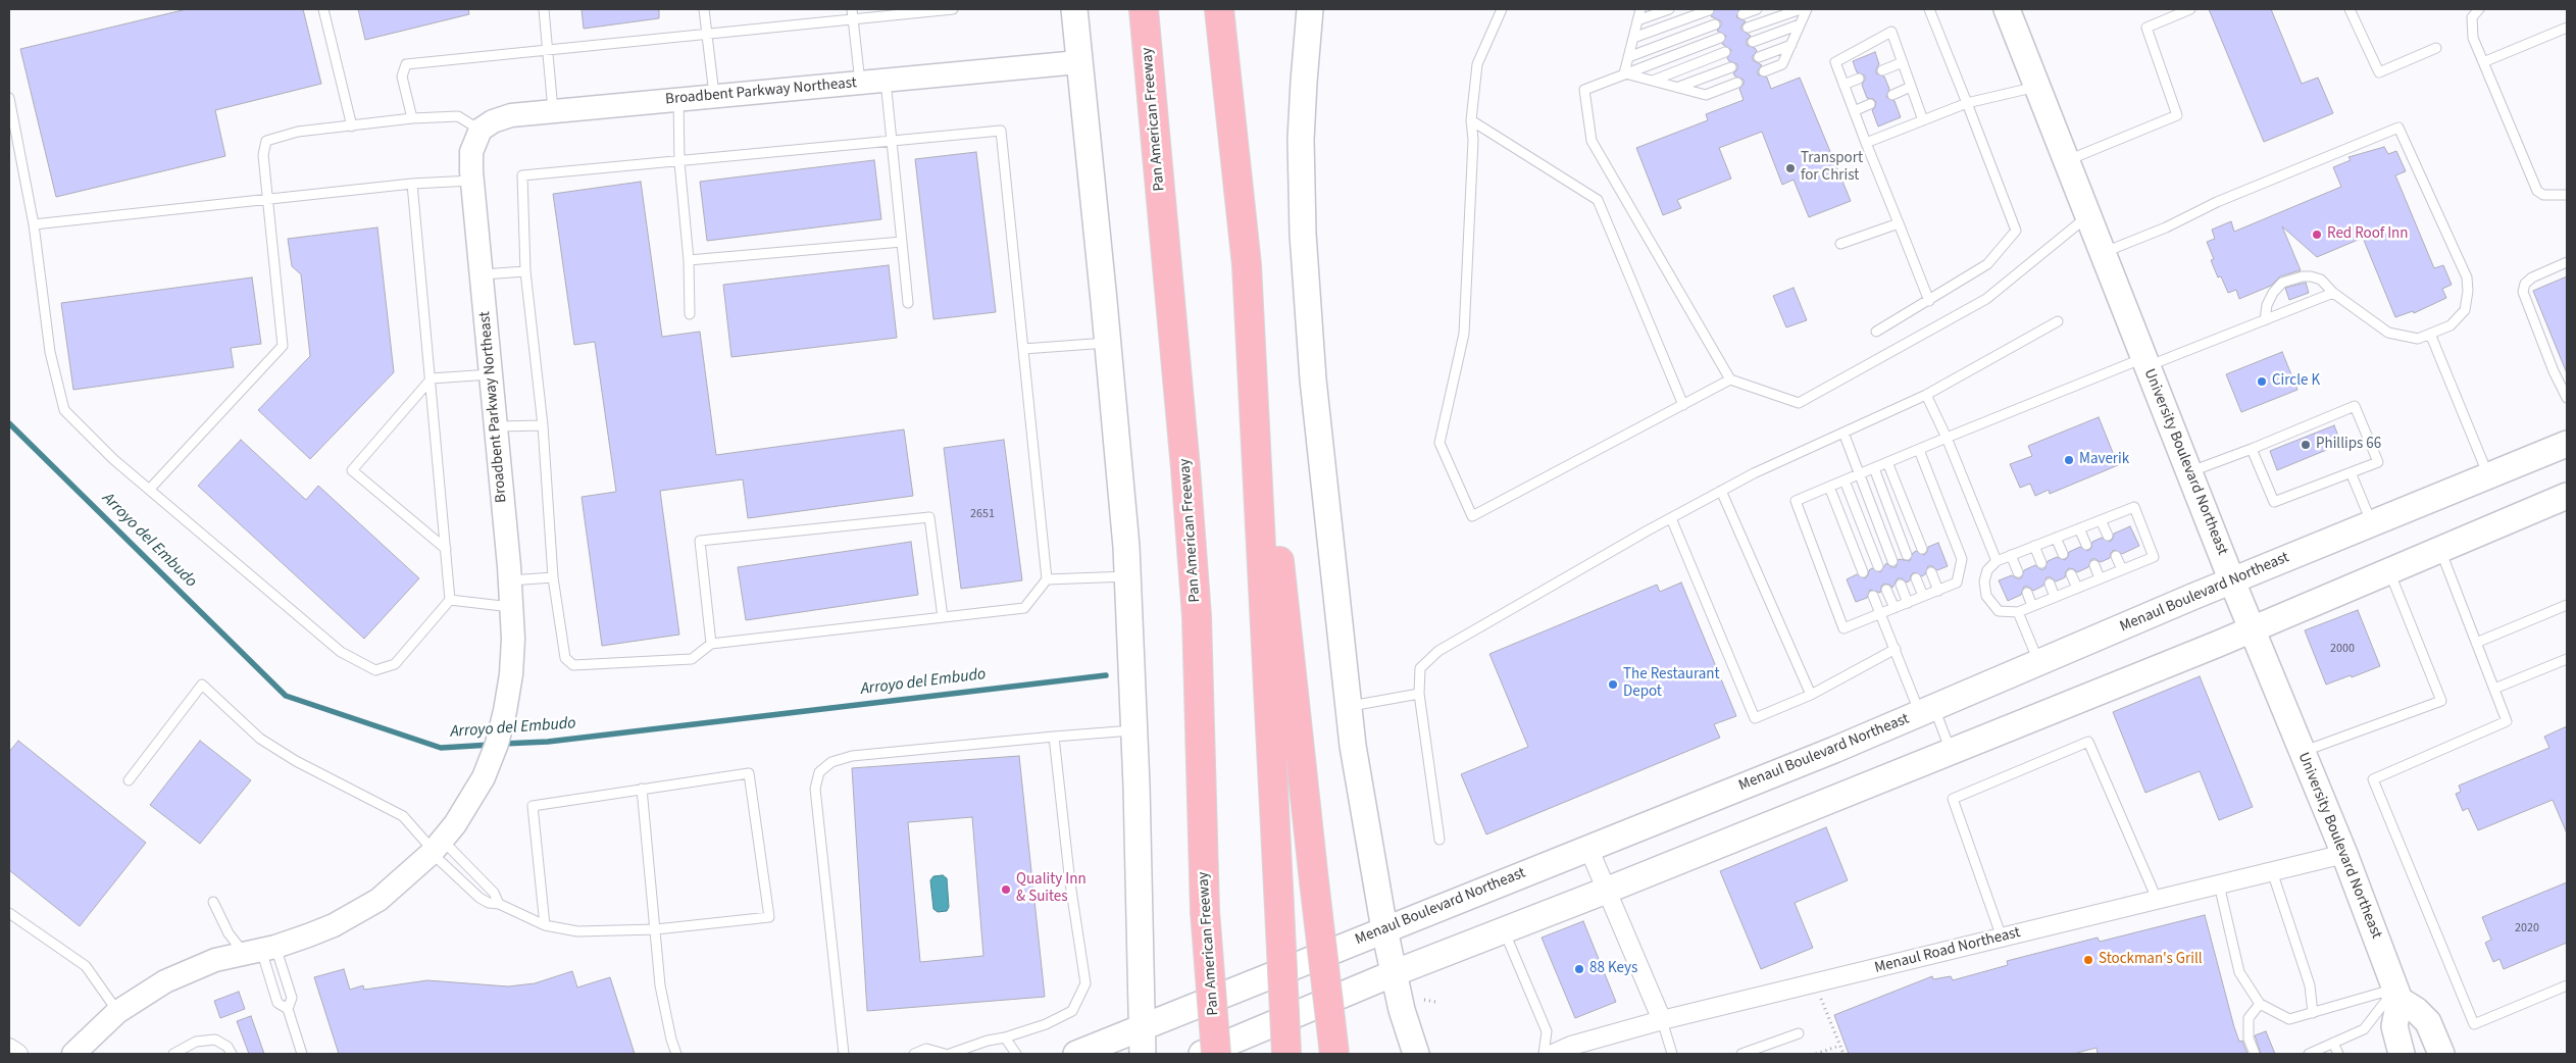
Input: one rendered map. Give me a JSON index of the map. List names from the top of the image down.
{
  "streets": {
    "highway": ["Pan American Freeway"],
    "main road": ["University Boulevard Northeast", "Menaul Boulevard Northeast"],
    "street": ["Broadbent Parkway Northeast", "Menaul Road Northeast"]
  },
  "crossings": [
    ["University Boulevard Northeast", "Menaul Boulevard Northeast"],
    ["University Boulevard Northeast", "Menaul Road Northeast"]
  ],
  "water": ["Arroyo del Embudo"],
  "places": [
    "Transport for Christ",
    "Red Roof Inn",
    "Circle K",
    "Phillips 66",
    "Maverik",
    "The Restaurant Depot",
    "Quality Inn & Suites",
    "Stockman's Grill",
    "88 Keys"
  ],
  "house_numbers": ["2651", "2000", "2020"]
}
